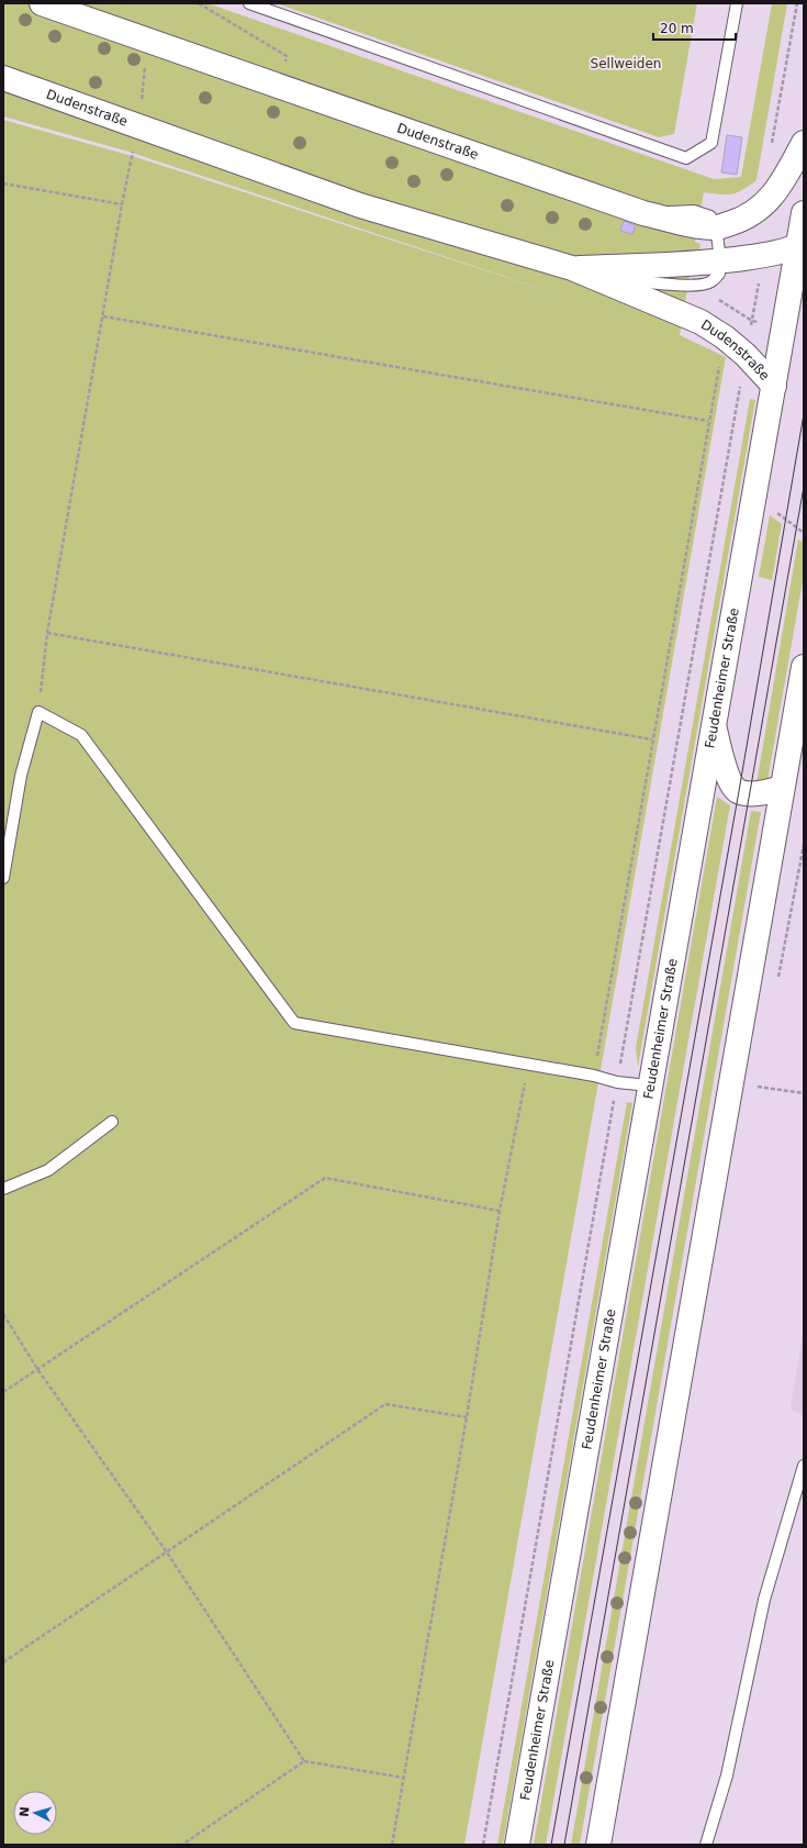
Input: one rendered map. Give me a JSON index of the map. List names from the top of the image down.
{
  "streets": {
    "main road": ["Dudenstraße", "Feudenheimer Straße"]
  },
  "crossings": [
    ["Dudenstraße", "Feudenheimer Straße"]
  ],
  "parks": ["Sellweiden"],
  "scale_bar": "20 m",
  "north": "left"
}
